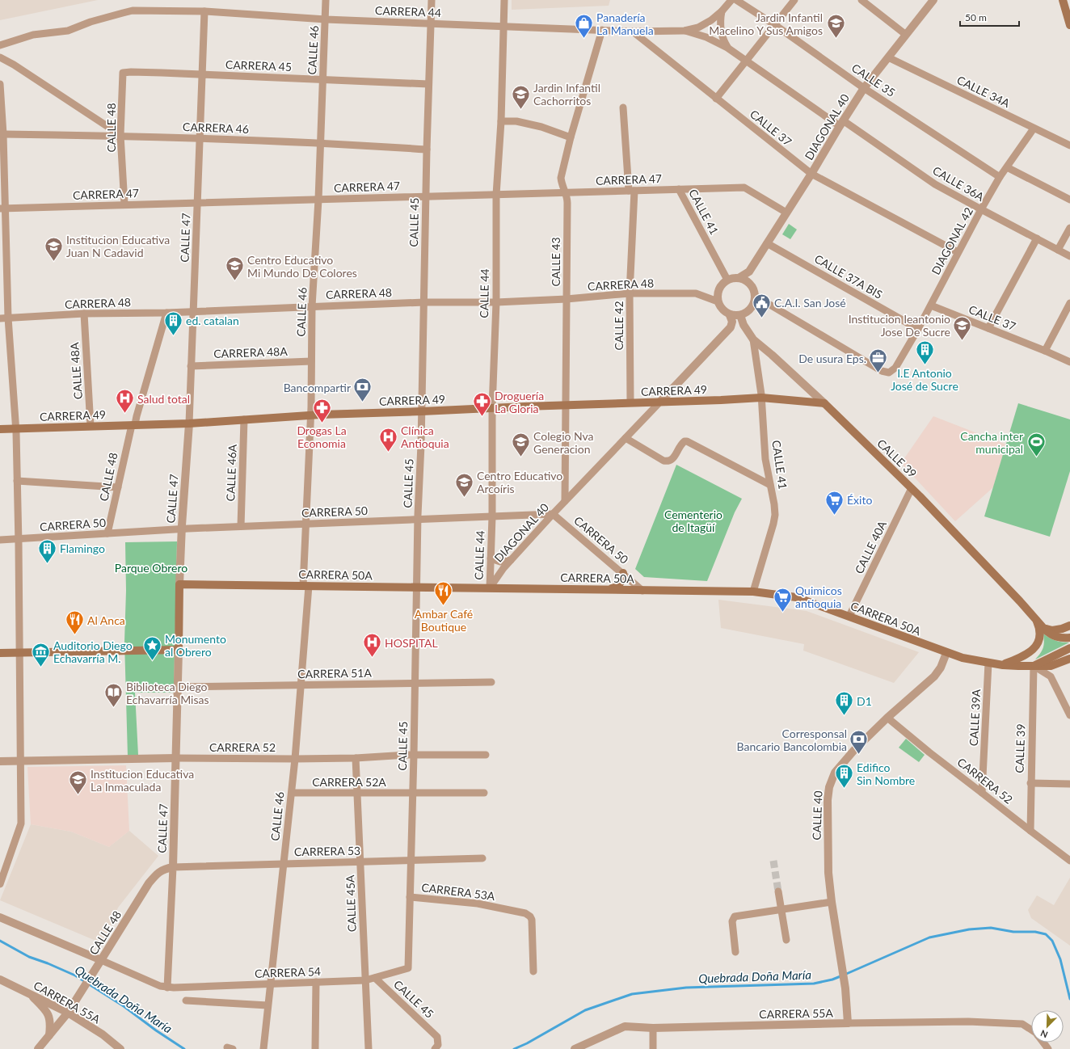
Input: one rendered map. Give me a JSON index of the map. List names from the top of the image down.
{
  "streets": {
    "main road": [
      "CALLE 47",
      "CARRERA 49",
      "CALLE 39",
      "CARRERA 50A"
    ],
    "street": [
      "CARRERA 44",
      "CALLE 46",
      "CARRERA 45",
      "CALLE 35",
      "CALLE 34A",
      "DIAGONAL 40",
      "CALLE 48",
      "CARRERA 46",
      "CALLE 37",
      "CARRERA 47",
      "CALLE 36A",
      "CALLE 41",
      "CALLE 45",
      "DIAGONAL 42",
      "CALLE 43",
      "CALLE 37A BIS",
      "CARRERA 48",
      "CALLE 44",
      "CALLE 42",
      "CARRERA 48A",
      "CALLE 48A",
      "CALLE 46A",
      "CARRERA 50",
      "CALLE 40A",
      "CARRERA 51A",
      "CALLE 39A",
      "CARRERA 52",
      "CARRERA 52A",
      "CALLE 40",
      "CARRERA 53",
      "CARRERA 53A",
      "CALLE 45A",
      "CARRERA 54",
      "CARRERA 55A"
    ]
  },
  "crossings": [
    ["CARRERA 44", "CALLE 46"],
    ["CARRERA 44", "CALLE 37"],
    ["CARRERA 44", "CALLE 36A"],
    ["CARRERA 44", "CALLE 45"],
    ["CARRERA 44", "CALLE 47"],
    ["CARRERA 44", "CALLE 43"],
    ["CARRERA 44", "CALLE 44"],
    ["CALLE 46", "CARRERA 45"],
    ["CALLE 46", "CARRERA 46"],
    ["CALLE 46", "CARRERA 47"],
    ["CALLE 46", "CARRERA 48"],
    ["CALLE 46", "CARRERA 48A"],
    ["CALLE 46", "CARRERA 49"],
    ["CALLE 46", "CARRERA 50"],
    ["CALLE 46", "CARRERA 50A"],
    ["CALLE 46", "CARRERA 51A"],
    ["CALLE 46", "CARRERA 52"],
    ["CALLE 46", "CARRERA 52A"],
    ["CALLE 46", "CARRERA 53"],
    ["CALLE 46", "CARRERA 54"],
    ["CARRERA 45", "CALLE 48"],
    ["CARRERA 45", "CALLE 45"],
    ["CARRERA 45", "CALLE 47"],
    ["CALLE 35", "DIAGONAL 40"],
    ["CALLE 35", "DIAGONAL 42"],
    ["CALLE 34A", "DIAGONAL 40"],
    ["CALLE 34A", "DIAGONAL 42"],
    ["DIAGONAL 40", "CALLE 37"],
    ["DIAGONAL 40", "CARRERA 47"],
    ["DIAGONAL 40", "CALLE 36A"],
    ["DIAGONAL 40", "CALLE 41"],
    ["DIAGONAL 40", "DIAGONAL 42"],
    ["DIAGONAL 40", "CALLE 43"],
    ["DIAGONAL 40", "CALLE 37A BIS"],
    ["DIAGONAL 40", "CARRERA 48"],
    ["DIAGONAL 40", "CALLE 44"],
    ["DIAGONAL 40", "CARRERA 49"],
    ["DIAGONAL 40", "CALLE 39"],
    ["DIAGONAL 40", "CARRERA 50"],
    ["DIAGONAL 40", "CARRERA 50A"],
    ["CALLE 48", "CARRERA 46"],
    ["CALLE 48", "CARRERA 47"],
    ["CALLE 48", "CALLE 47"],
    ["CALLE 48", "CARRERA 48"],
    ["CALLE 48", "CARRERA 49"],
    ["CALLE 48", "CARRERA 50"],
    ["CALLE 48", "CARRERA 53"],
    ["CALLE 48", "CARRERA 55A"],
    ["CARRERA 46", "CALLE 45"],
    ["CARRERA 46", "CALLE 47"],
    ["CALLE 37", "DIAGONAL 42"],
    ["CARRERA 47", "CALLE 41"],
    ["CARRERA 47", "CALLE 45"],
    ["CARRERA 47", "CALLE 47"],
    ["CARRERA 47", "CALLE 43"],
    ["CARRERA 47", "CALLE 44"],
    ["CARRERA 47", "CALLE 42"],
    ["CALLE 36A", "DIAGONAL 42"],
    ["CALLE 41", "DIAGONAL 42"],
    ["CALLE 41", "CARRERA 48"],
    ["CALLE 41", "CARRERA 49"],
    ["CALLE 41", "CALLE 39"],
    ["CALLE 41", "CARRERA 50A"],
    ["CALLE 45", "CARRERA 48"],
    ["CALLE 45", "CARRERA 49"],
    ["CALLE 45", "CARRERA 50"],
    ["CALLE 45", "CARRERA 50A"],
    ["CALLE 45", "CARRERA 51A"],
    ["CALLE 45", "CARRERA 52"],
    ["CALLE 45", "CARRERA 52A"],
    ["CALLE 45", "CARRERA 53"],
    ["CALLE 45", "CARRERA 53A"],
    ["CALLE 45", "CARRERA 54"],
    ["CALLE 47", "CARRERA 48"],
    ["CALLE 47", "CARRERA 48A"],
    ["CALLE 47", "CARRERA 49"],
    ["CALLE 47", "CARRERA 50"],
    ["CALLE 47", "CARRERA 50A"],
    ["CALLE 47", "CARRERA 51A"],
    ["CALLE 47", "CARRERA 52"],
    ["CALLE 47", "CARRERA 53"],
    ["CALLE 47", "CARRERA 54"],
    ["DIAGONAL 42", "CALLE 37A BIS"],
    ["DIAGONAL 42", "CARRERA 48"],
    ["DIAGONAL 42", "CALLE 39"],
    ["CALLE 43", "CARRERA 48"],
    ["CALLE 43", "CARRERA 49"],
    ["CARRERA 48", "CALLE 44"],
    ["CARRERA 48", "CALLE 42"],
    ["CARRERA 48", "CALLE 48A"],
    ["CARRERA 48", "CALLE 39"],
    ["CALLE 44", "CARRERA 49"],
    ["CALLE 44", "CARRERA 50"],
    ["CALLE 44", "CARRERA 50A"],
    ["CALLE 42", "CARRERA 49"],
    ["CALLE 48A", "CARRERA 49"],
    ["CARRERA 49", "CALLE 39"],
    ["CARRERA 49", "CALLE 46A"],
    ["CALLE 39", "CALLE 40A"],
    ["CALLE 39", "CARRERA 50A"],
    ["CALLE 39", "CARRERA 52"],
    ["CALLE 46A", "CARRERA 50"],
    ["CARRERA 50", "CARRERA 50A"],
    ["CALLE 40A", "CARRERA 50A"],
    ["CARRERA 50A", "CALLE 39A"],
    ["CARRERA 50A", "CALLE 40"],
    ["CALLE 39A", "CARRERA 52"],
    ["CARRERA 52", "CALLE 40"],
    ["CARRERA 52", "CALLE 45A"],
    ["CARRERA 52A", "CALLE 45A"],
    ["CALLE 40", "CARRERA 55A"],
    ["CARRERA 53", "CALLE 45A"],
    ["CALLE 45A", "CARRERA 54"]
  ],
  "water": ["Quebrada Doña María"],
  "parks": ["Cementerio de Itagüí", "Parque Obrero"],
  "places": {
    "shop": ["Panadería La Manuela"],
    "school or university": [
      "Jardin Infantil Macelino Y Sus Amigos",
      "Jardin Infantil Cachorritos",
      "Institucion Educativa Juan N Cadavid",
      "Centro Educativo Mi Mundo De Colores",
      "Institucion Ieantonio Jose De Sucre",
      "Colegio Nva Generacion",
      "Centro Educativo Arcoíris",
      "Institucion Educativa La Inmaculada"
    ],
    "public building": ["C.A.I. San José"],
    "building": [
      "ed. catalan",
      "I.E Antonio José de Sucre",
      "Flamingo",
      "D1",
      "Edifico Sin Nombre"
    ],
    "office": ["De usura Eps."],
    "bank": ["Bancompartir", "Corresponsal Bancario Bancolombia"],
    "hospital": ["Salud total", "Clínica Antioquia", "HOSPITAL"],
    "pharmacy": ["Droguería La Gloria", "Drogas La Economia"],
    "sports": ["Cancha inter municipal"],
    "supermarket": ["Éxito", "Quimicos antioquia"],
    "restaurant": ["Ambar Café Boutique", "Al Anca"],
    "place": ["Monumento al Obrero"],
    "museum": ["Auditorio Diego Echavarría M."],
    "library": ["Biblioteca Diego Echavarría Misas"]
  },
  "scale_bar": "50 m",
  "north": "bottom left"
}
